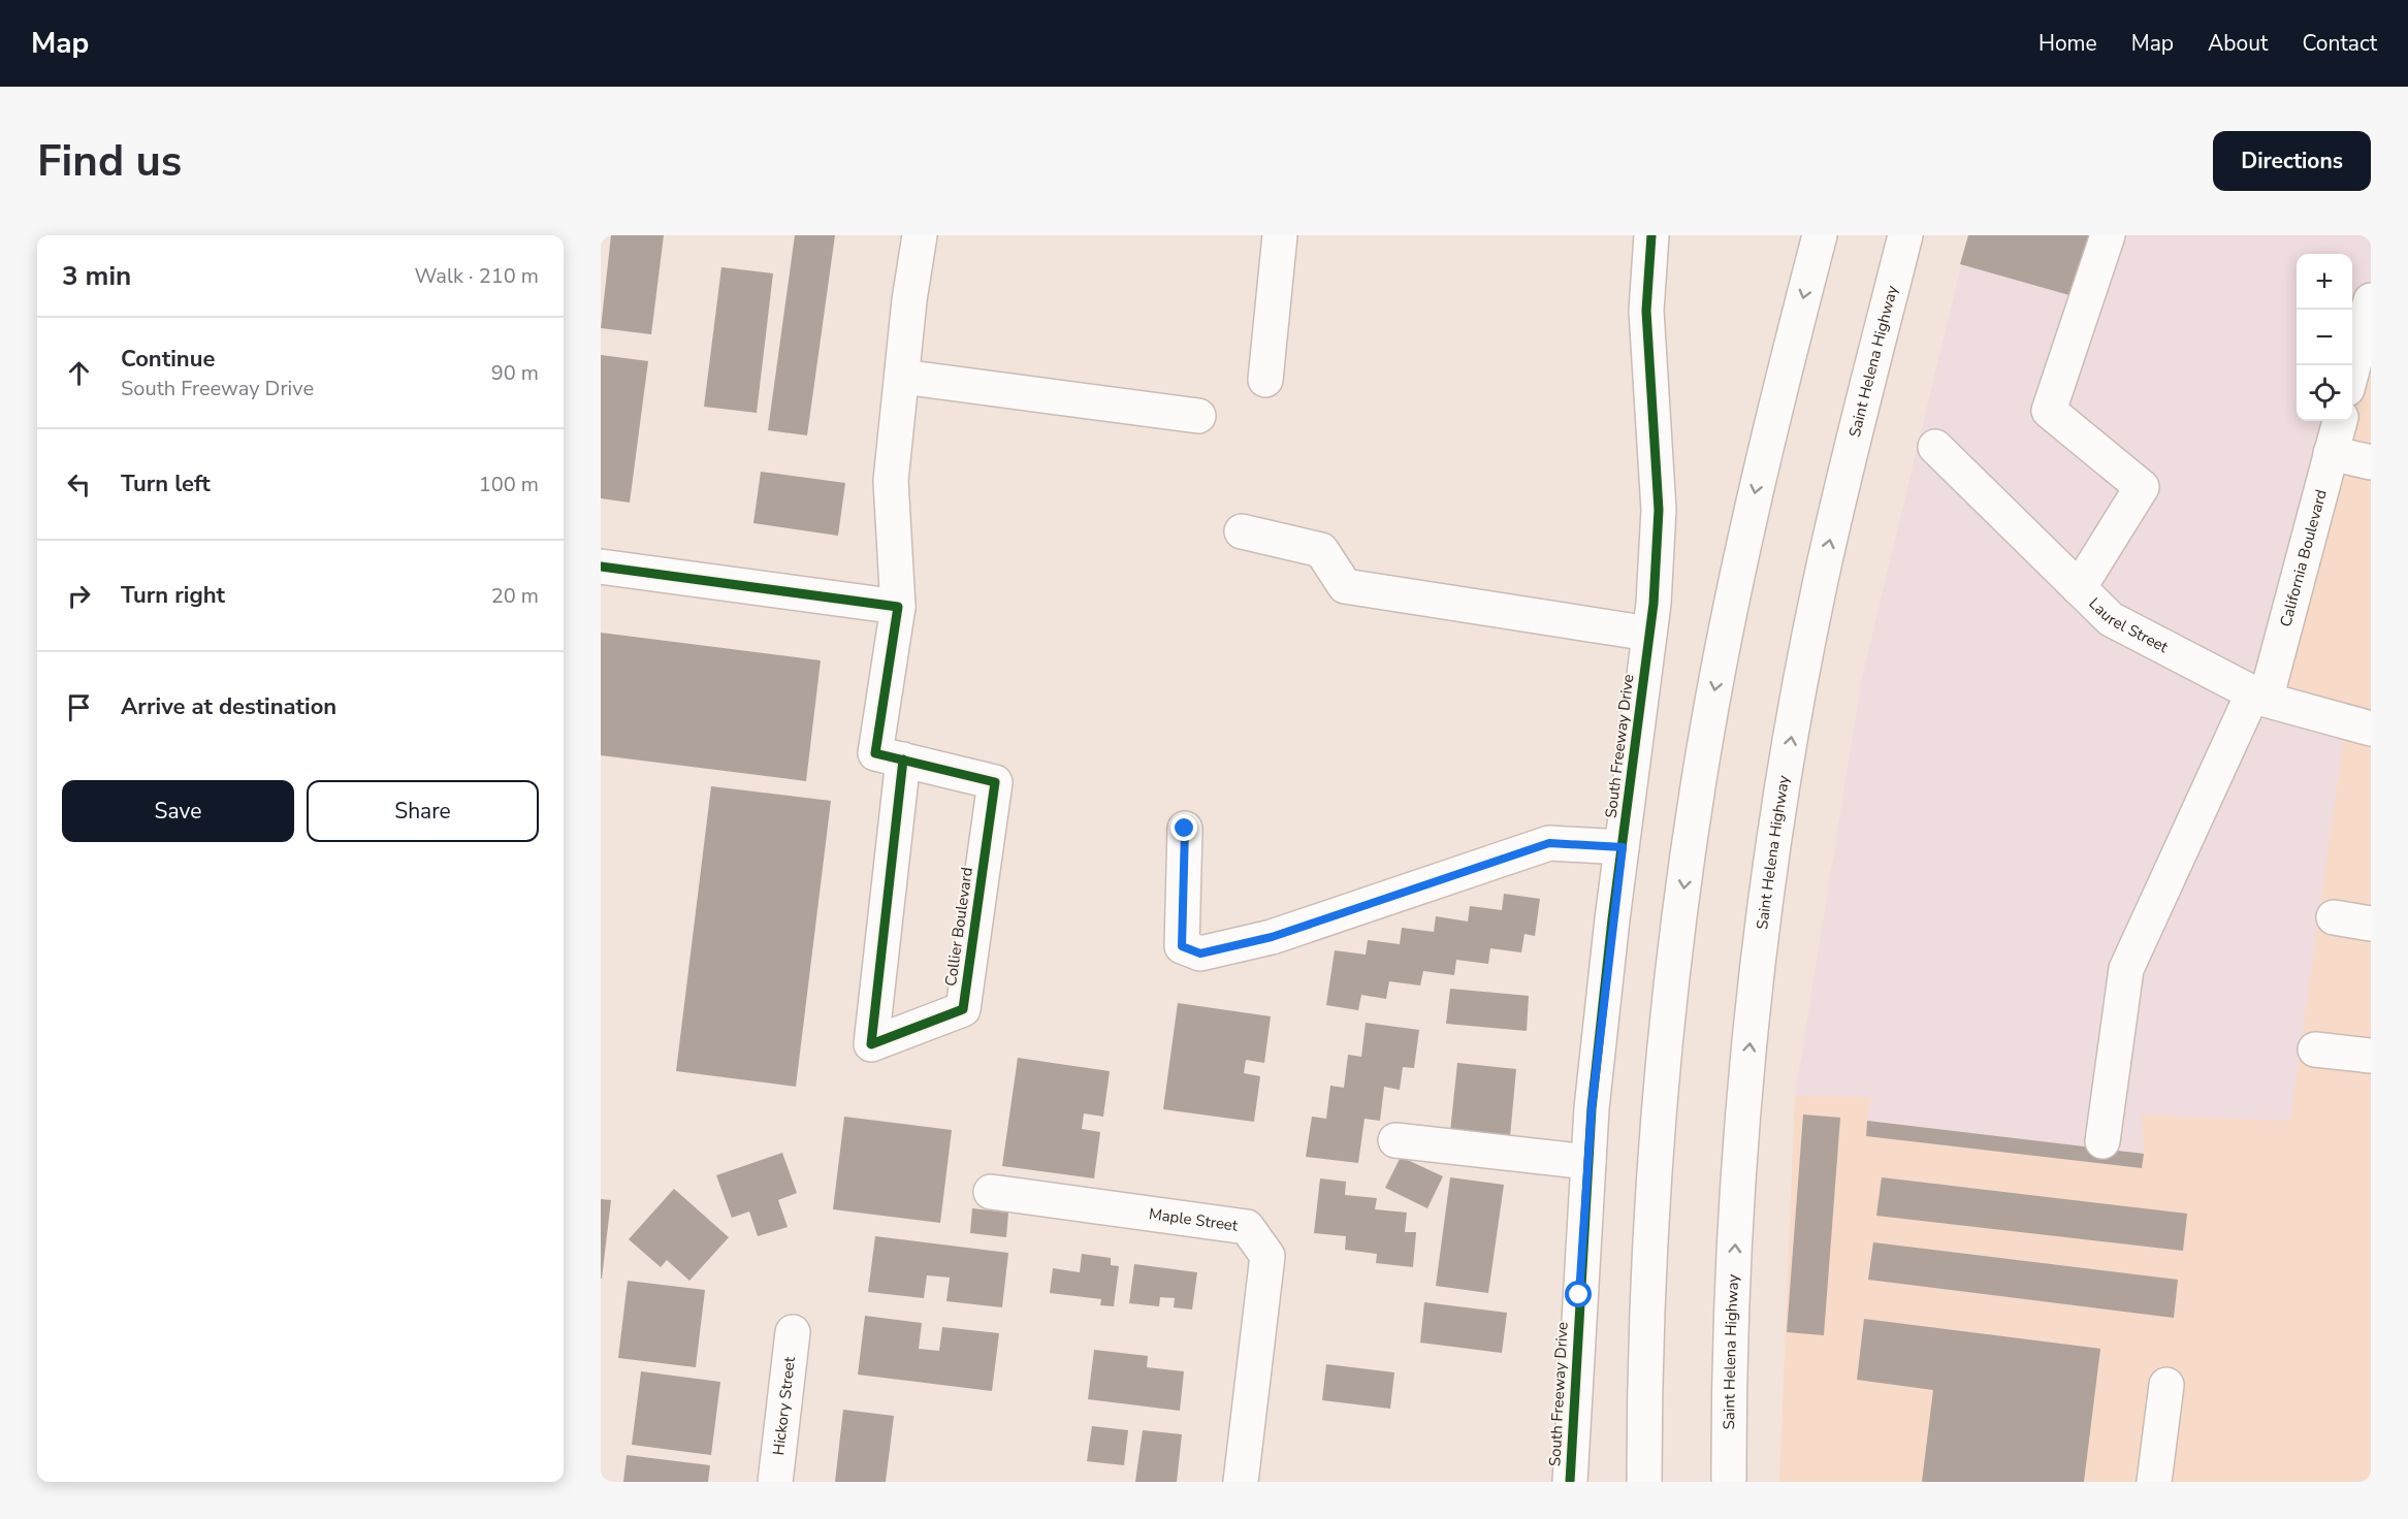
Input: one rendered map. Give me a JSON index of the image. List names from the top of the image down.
{
  "streets": {
    "main road": [
      "Saint Helena Highway",
      "California Boulevard",
      "Laurel Street",
      "South Freeway Drive",
      "Collier Boulevard",
      "Maple Street",
      "Hickory Street"
    ]
  },
  "crossings": [
    ["California Boulevard", "Laurel Street"]
  ],
  "page": {
    "header": "Map",
    "nav": [
      "Home",
      "Map",
      "About",
      "Contact"
    ],
    "buttons": [
      "Directions",
      ["Save", "Share"]
    ],
    "title": "Find us",
    "heading": ["3 min", "Walk · 210 m"],
    "map_buttons": ["+", "−"],
    "list": [
      ["Continue", "South Freeway Drive", "90 m"],
      ["Turn left", "100 m"],
      ["Turn right", "20 m"],
      "Arrive at destination"
    ]
  }
}
